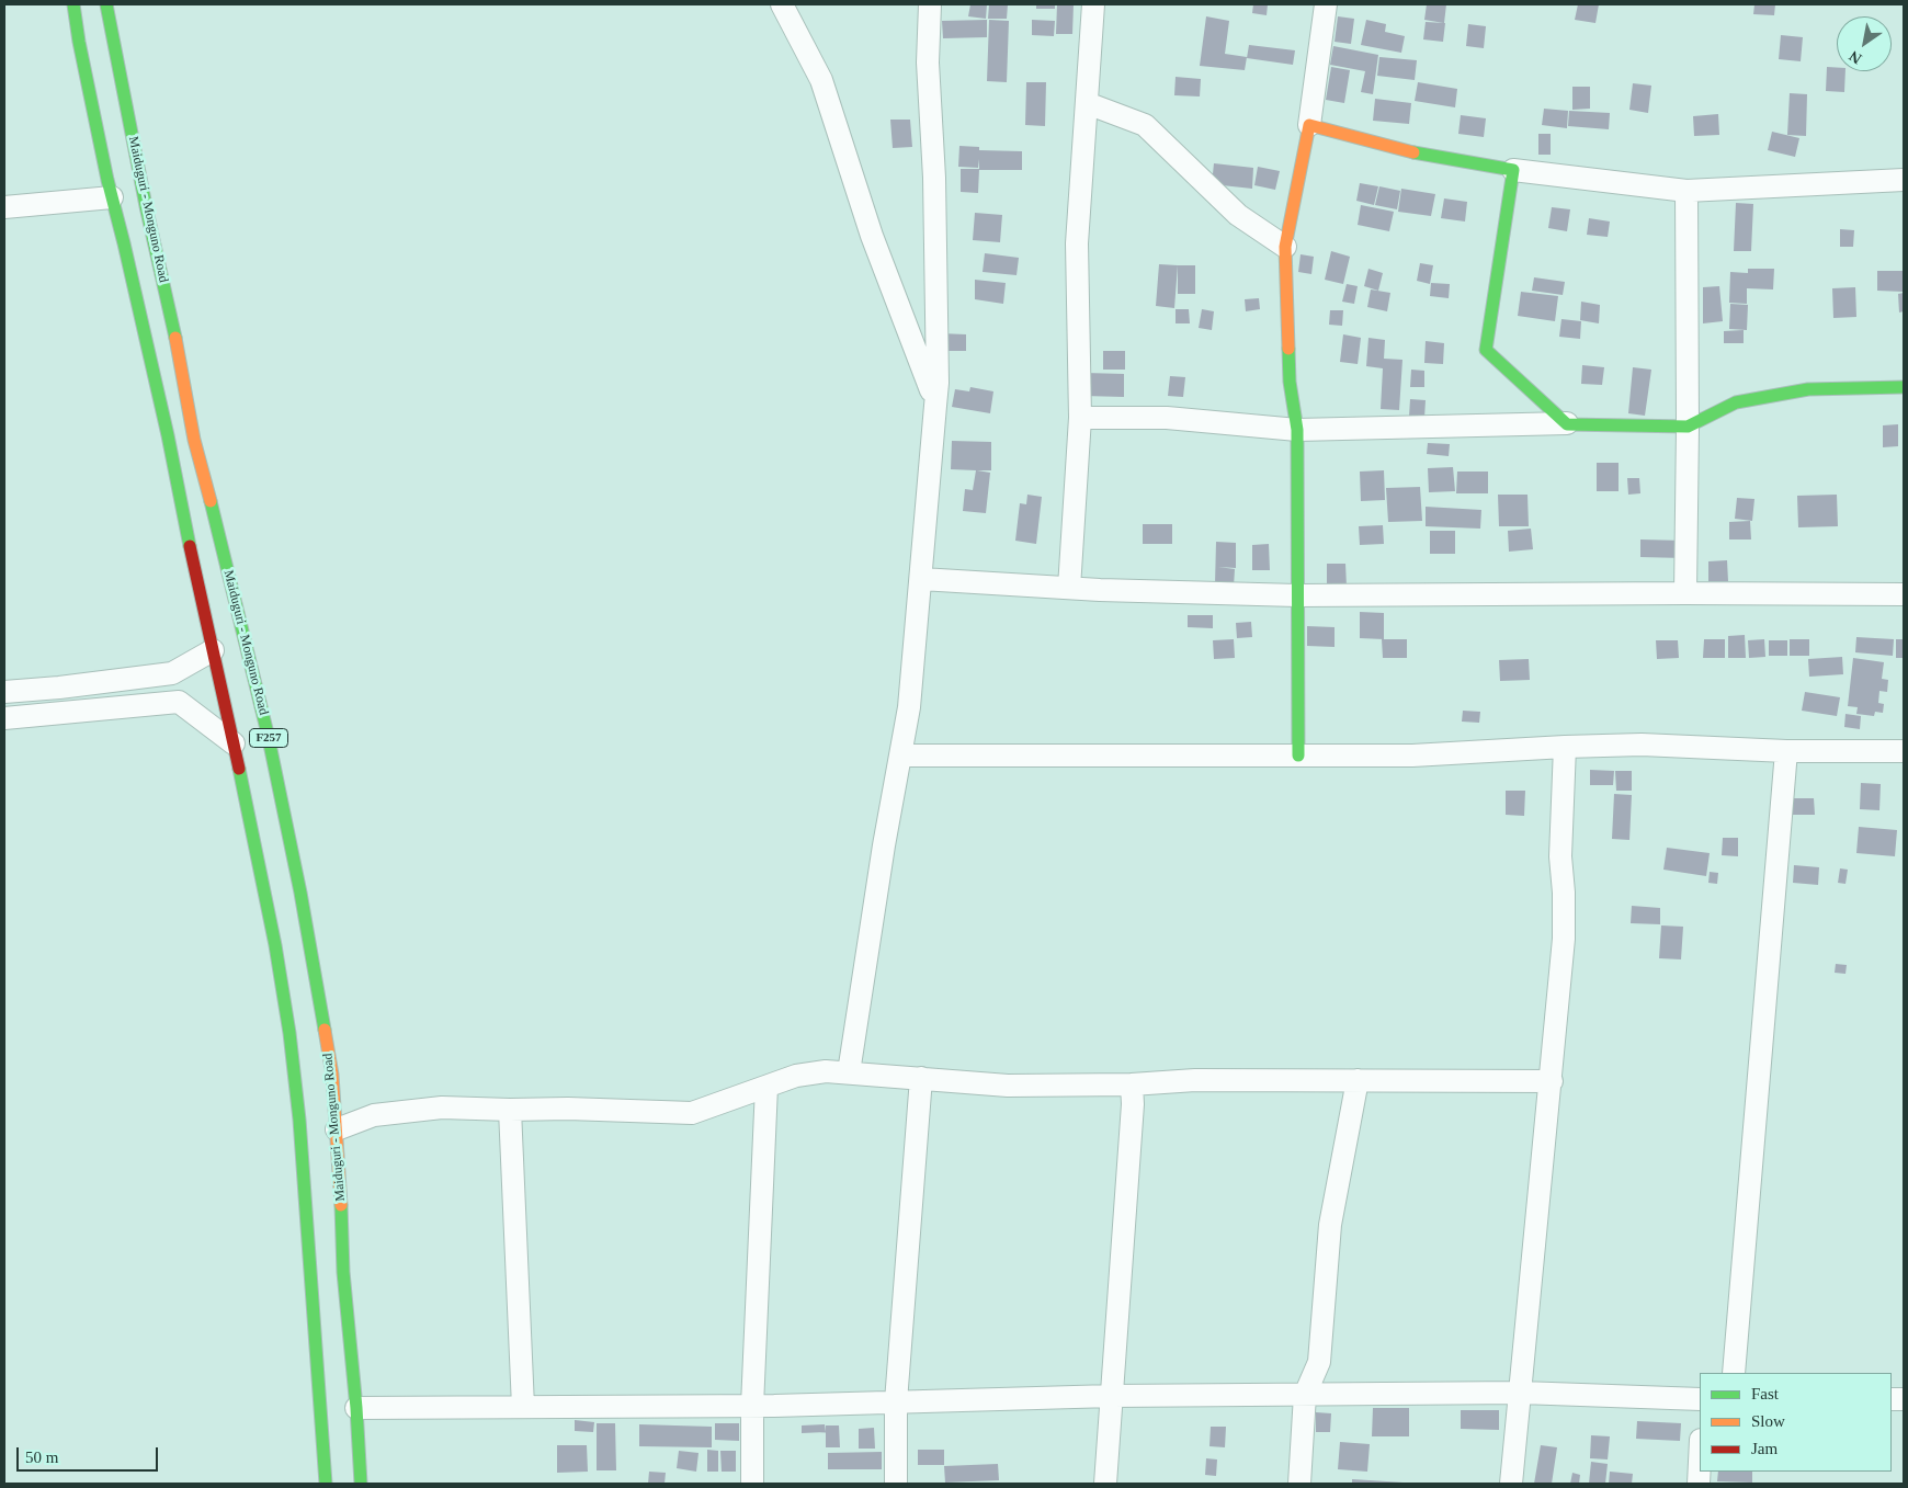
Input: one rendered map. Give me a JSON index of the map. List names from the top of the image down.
{
  "streets": {
    "main road": ["Maiduguri - Monguno Road", "F257"]
  },
  "legend": ["Fast", "Slow", "Jam"],
  "scale_bar": "50 m",
  "north": "bottom left"
}
